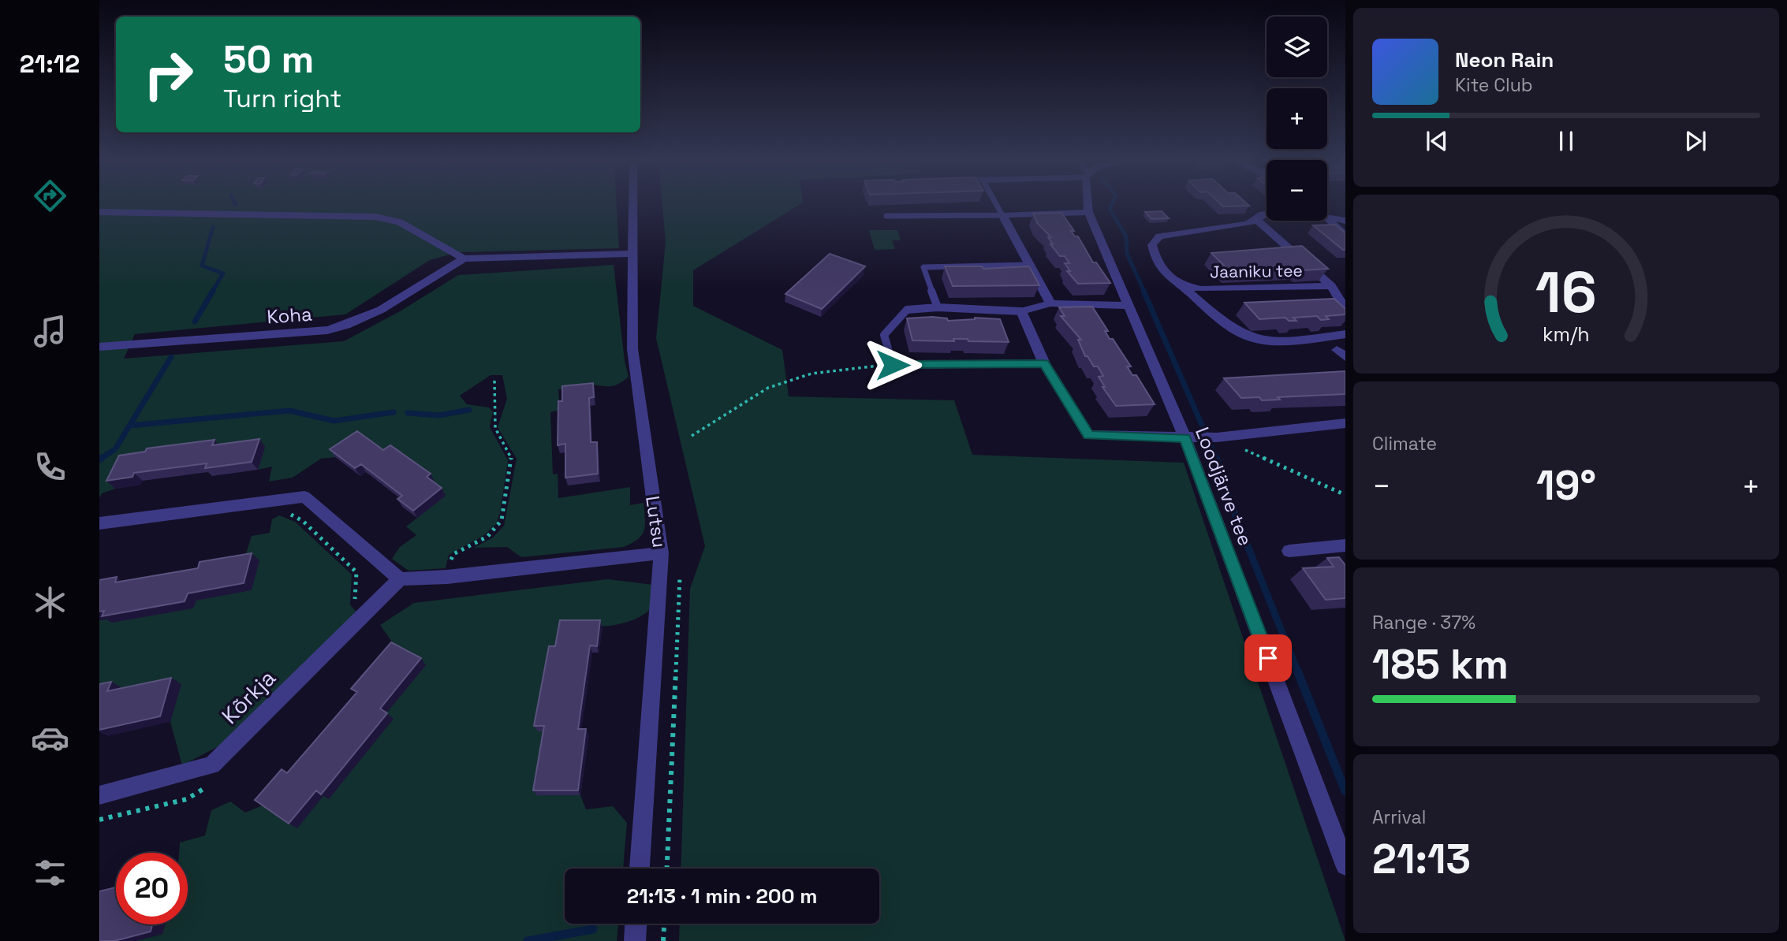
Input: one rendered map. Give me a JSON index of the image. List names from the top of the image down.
{
  "streets": {
    "street": [
      "Jaaniku tee",
      "Koha",
      "Loodjärve tee",
      "Lutsu",
      "Kõrkja"
    ]
  },
  "page": {
    "tabs": "21:12",
    "map_buttons": ["+", "−"],
    "turn": ["50 m", "Turn right"],
    "song": ["Neon Rain", "Kite Club"],
    "tile": [
      "Climate",
      ["Range · 37%", "185 km"],
      ["Arrival", "21:13"]
    ],
    "heat": ["−", "19°", "+"],
    "limit": "20",
    "trip": "21:13 · 1 min · 200 m",
    "gauge": ["16", "km/h"]
  }
}
